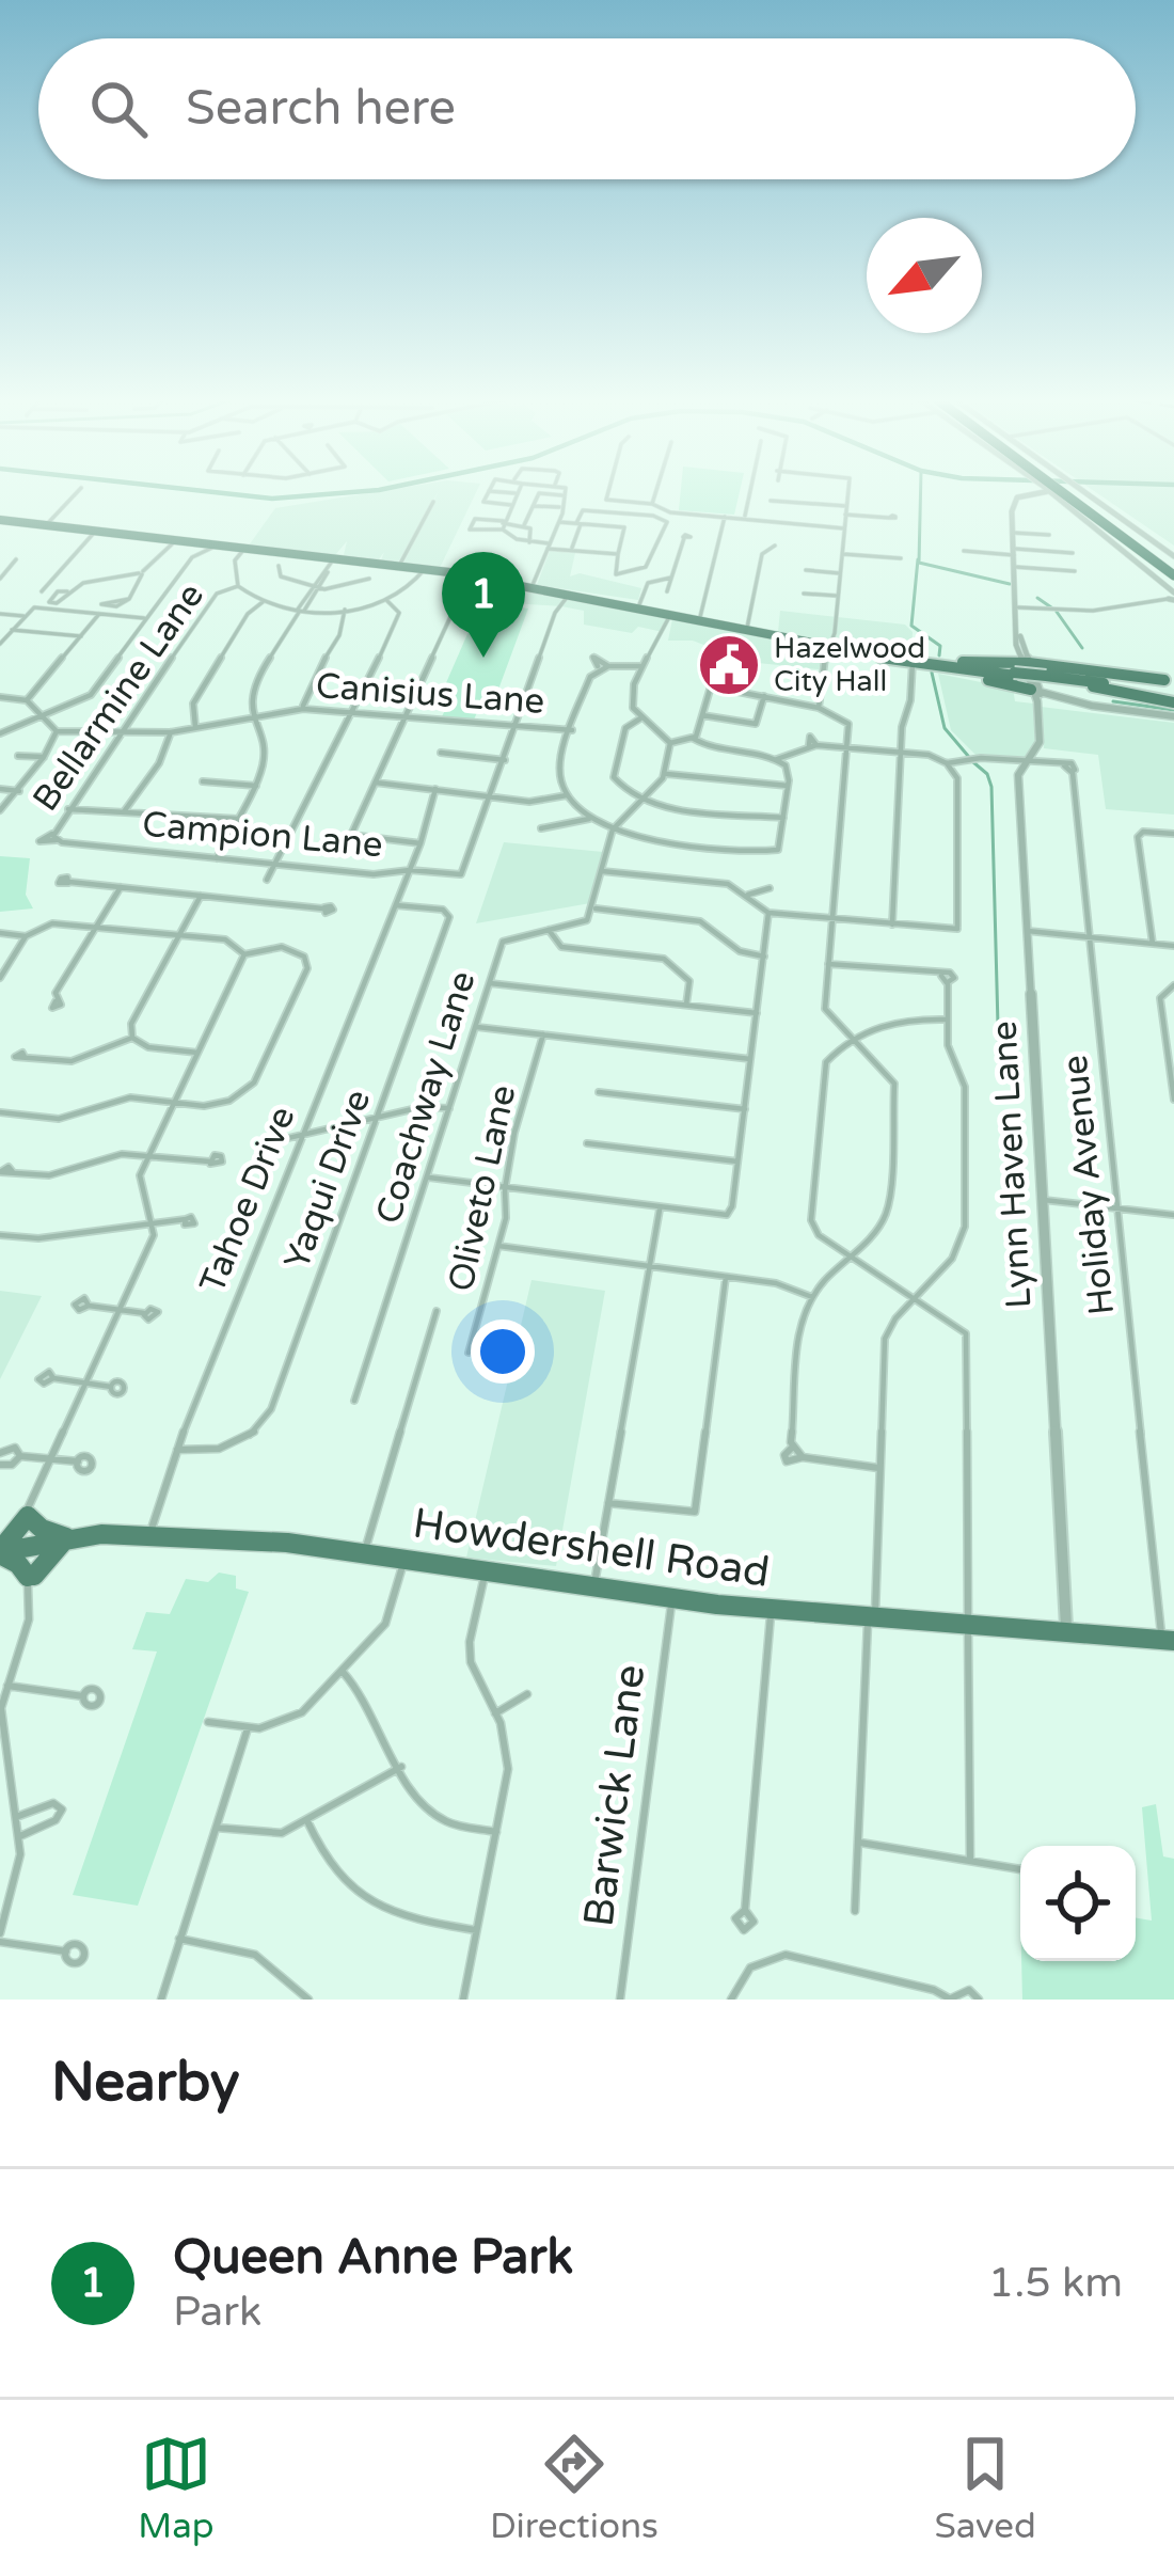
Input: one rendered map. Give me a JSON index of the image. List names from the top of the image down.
{
  "streets": {
    "main road": ["Howdershell Road"],
    "street": [
      "Canisius Lane",
      "Bellarmine Lane",
      "Campion Lane",
      "Coachway Lane",
      "Lynn Haven Lane",
      "Yaqui Drive",
      "Holiday Avenue",
      "Oliveto Lane",
      "Tahoe Drive",
      "Barwick Lane"
    ]
  },
  "crossings": [
    ["Canisius Lane", "Bellarmine Lane"],
    ["Bellarmine Lane", "Campion Lane"],
    ["Campion Lane", "Tahoe Drive"],
    ["Lynn Haven Lane", "Holiday Avenue"],
    ["Lynn Haven Lane", "Howdershell Road"],
    ["Yaqui Drive", "Tahoe Drive"],
    ["Holiday Avenue", "Howdershell Road"],
    ["Tahoe Drive", "Howdershell Road"],
    ["Howdershell Road", "Barwick Lane"]
  ],
  "places": {
    "public building": ["Hazelwood City Hall"]
  },
  "north": "bottom left",
  "page": {
    "search": "Search here",
    "pins": "1",
    "heading": "Nearby",
    "list": [
      {
        "mark": "1",
        "name": "Queen Anne Park",
        "note": "Park",
        "value": "1.5 km"
      }
    ],
    "nav": ["Map", "Directions", "Saved"]
  }
}
